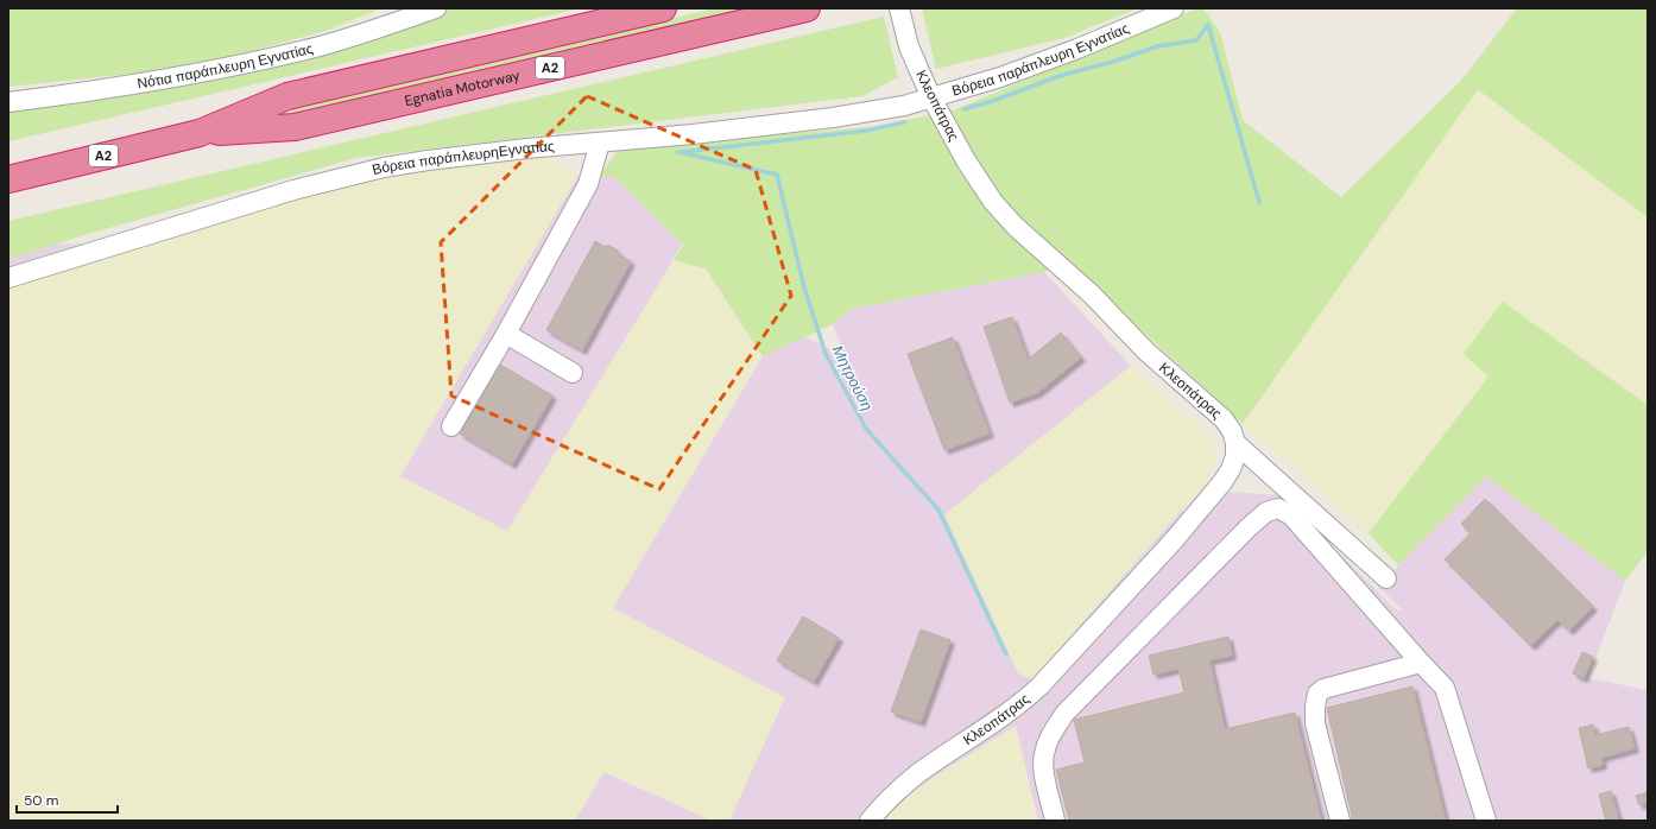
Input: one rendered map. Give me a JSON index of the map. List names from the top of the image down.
{
  "streets": {
    "highway": ["Α2", "Egnatia Motorway"],
    "street": [
      "Βόρεια παράπλευρη Εγνατίας",
      "Νότια παράπλευρη Εγνατίας",
      "Κλεοπάτρας",
      "Βόρεια παράπλευρηΕγνατίας"
    ]
  },
  "crossings": [
    ["Βόρεια παράπλευρη Εγνατίας", "Κλεοπάτρας"],
    ["Βόρεια παράπλευρη Εγνατίας", "Βόρεια παράπλευρηΕγνατίας"],
    ["Κλεοπάτρας", "Βόρεια παράπλευρηΕγνατίας"]
  ],
  "water": ["Μητρούση"],
  "scale_bar": "50 m"
}
